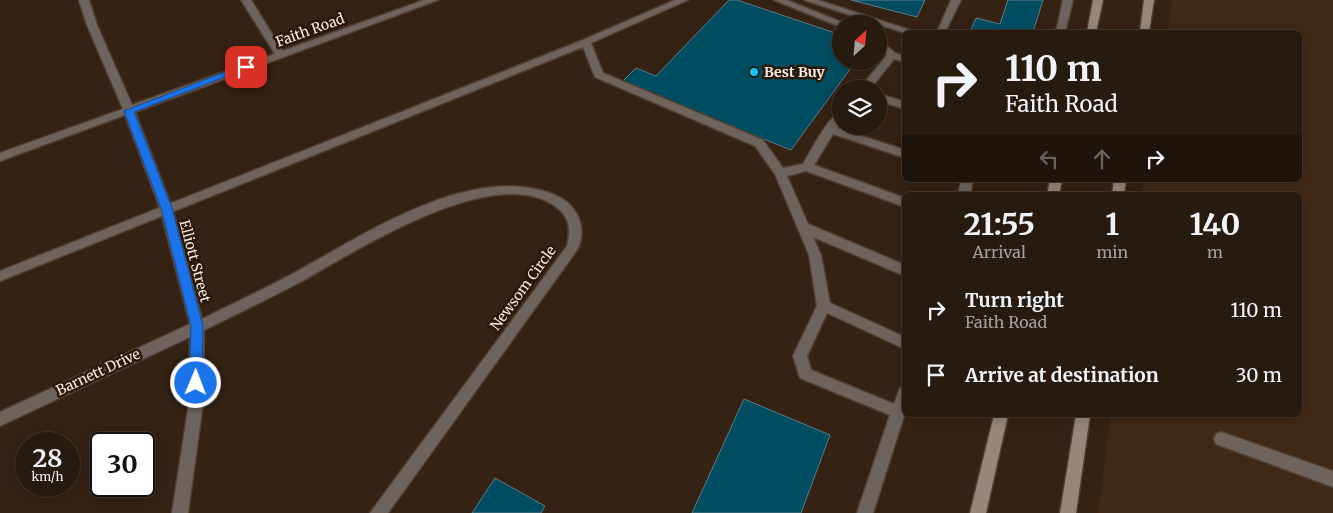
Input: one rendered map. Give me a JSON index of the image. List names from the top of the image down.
{
  "streets": {
    "street": [
      "Faith Road",
      "Elliott Street",
      "Newsom Circle",
      "Barnett Drive"
    ]
  },
  "crossings": [
    ["Faith Road", "Elliott Street"],
    ["Elliott Street", "Newsom Circle"],
    ["Elliott Street", "Barnett Drive"],
    ["Newsom Circle", "Barnett Drive"]
  ],
  "places": ["Best Buy"],
  "north": "top right",
  "page": {
    "turn": ["110 m", "Faith Road"],
    "eta": [
      "21:55",
      "Arrival",
      "1",
      "min",
      "140",
      "m"
    ],
    "list": [
      {
        "name": "Turn right",
        "note": "Faith Road",
        "value": "110 m"
      },
      {
        "name": "Arrive at destination",
        "value": "30 m"
      }
    ],
    "speed": "28 km/h",
    "limit": "30"
  }
}
